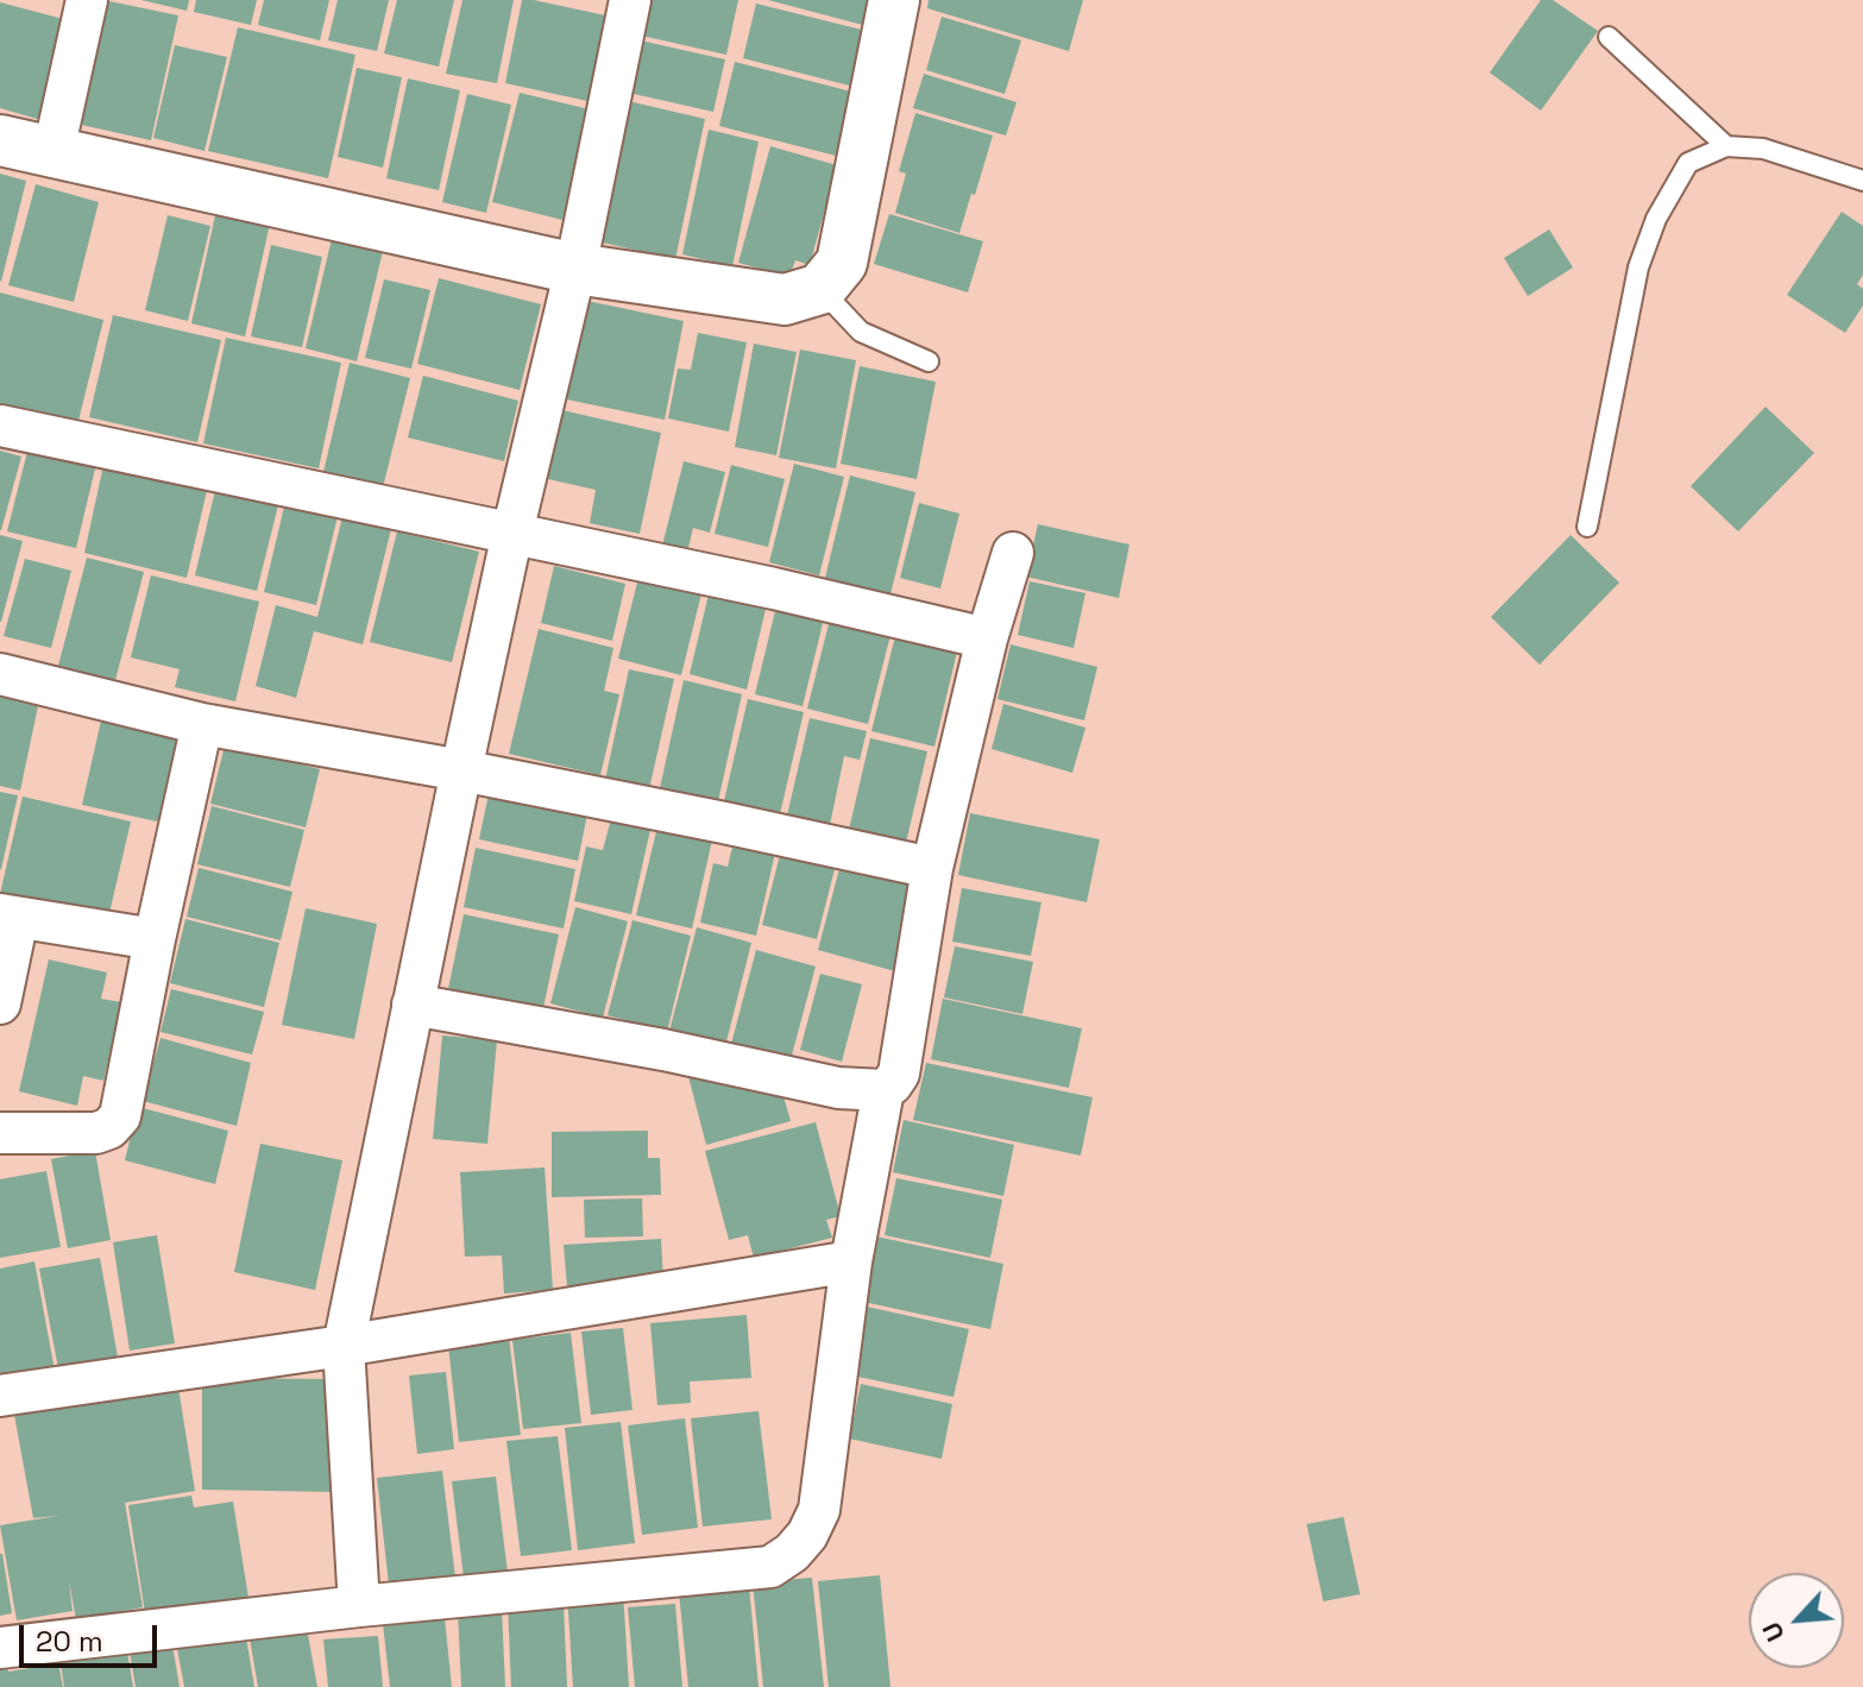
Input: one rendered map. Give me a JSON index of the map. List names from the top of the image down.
{
  "scale_bar": "20 m",
  "north": "bottom left"
}
